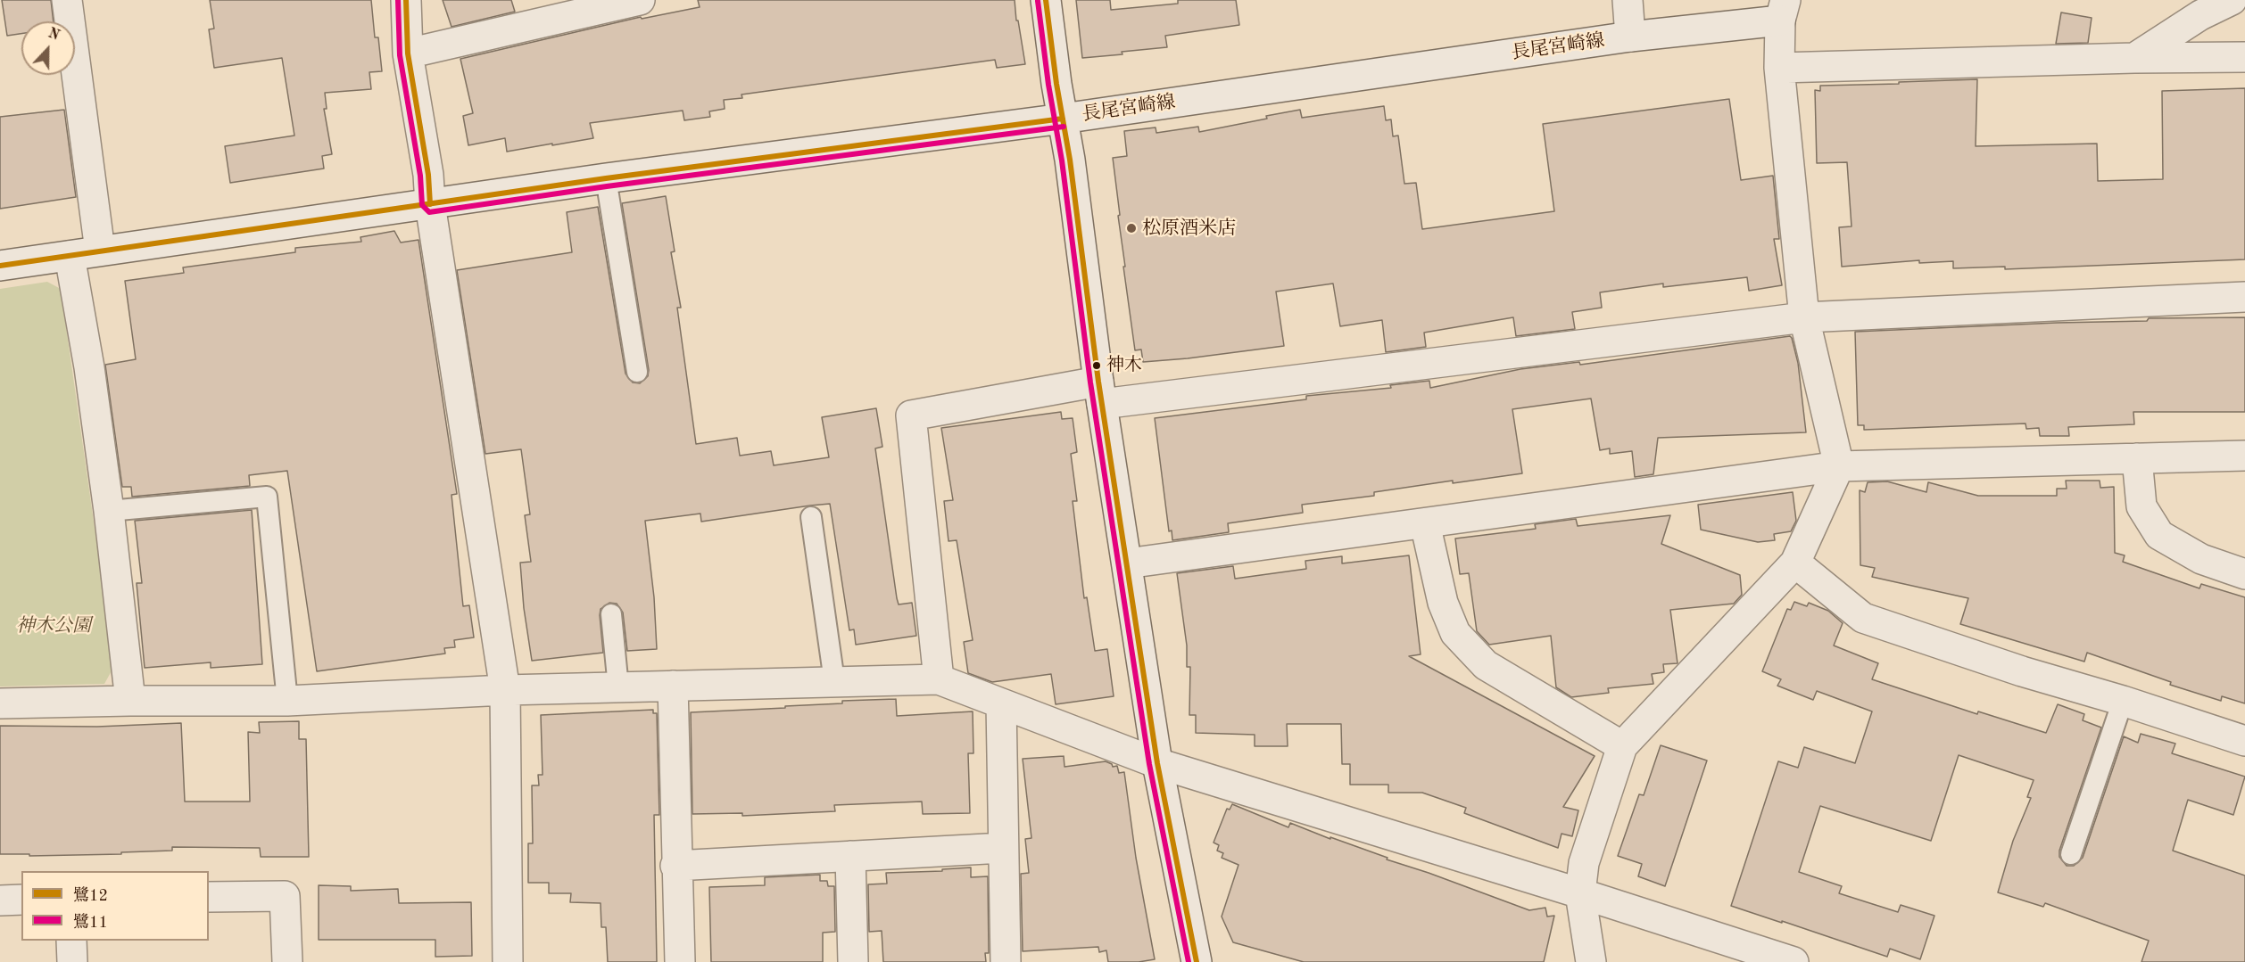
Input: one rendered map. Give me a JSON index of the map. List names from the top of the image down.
{
  "streets": {
    "street": ["長尾宮崎線"]
  },
  "parks": ["神木公園"],
  "places": ["松原酒米店", "神木"],
  "lines": ["transit line 鷺12", "transit line 鷺11"],
  "legend": ["鷺12", "鷺11"],
  "north": "top"
}
